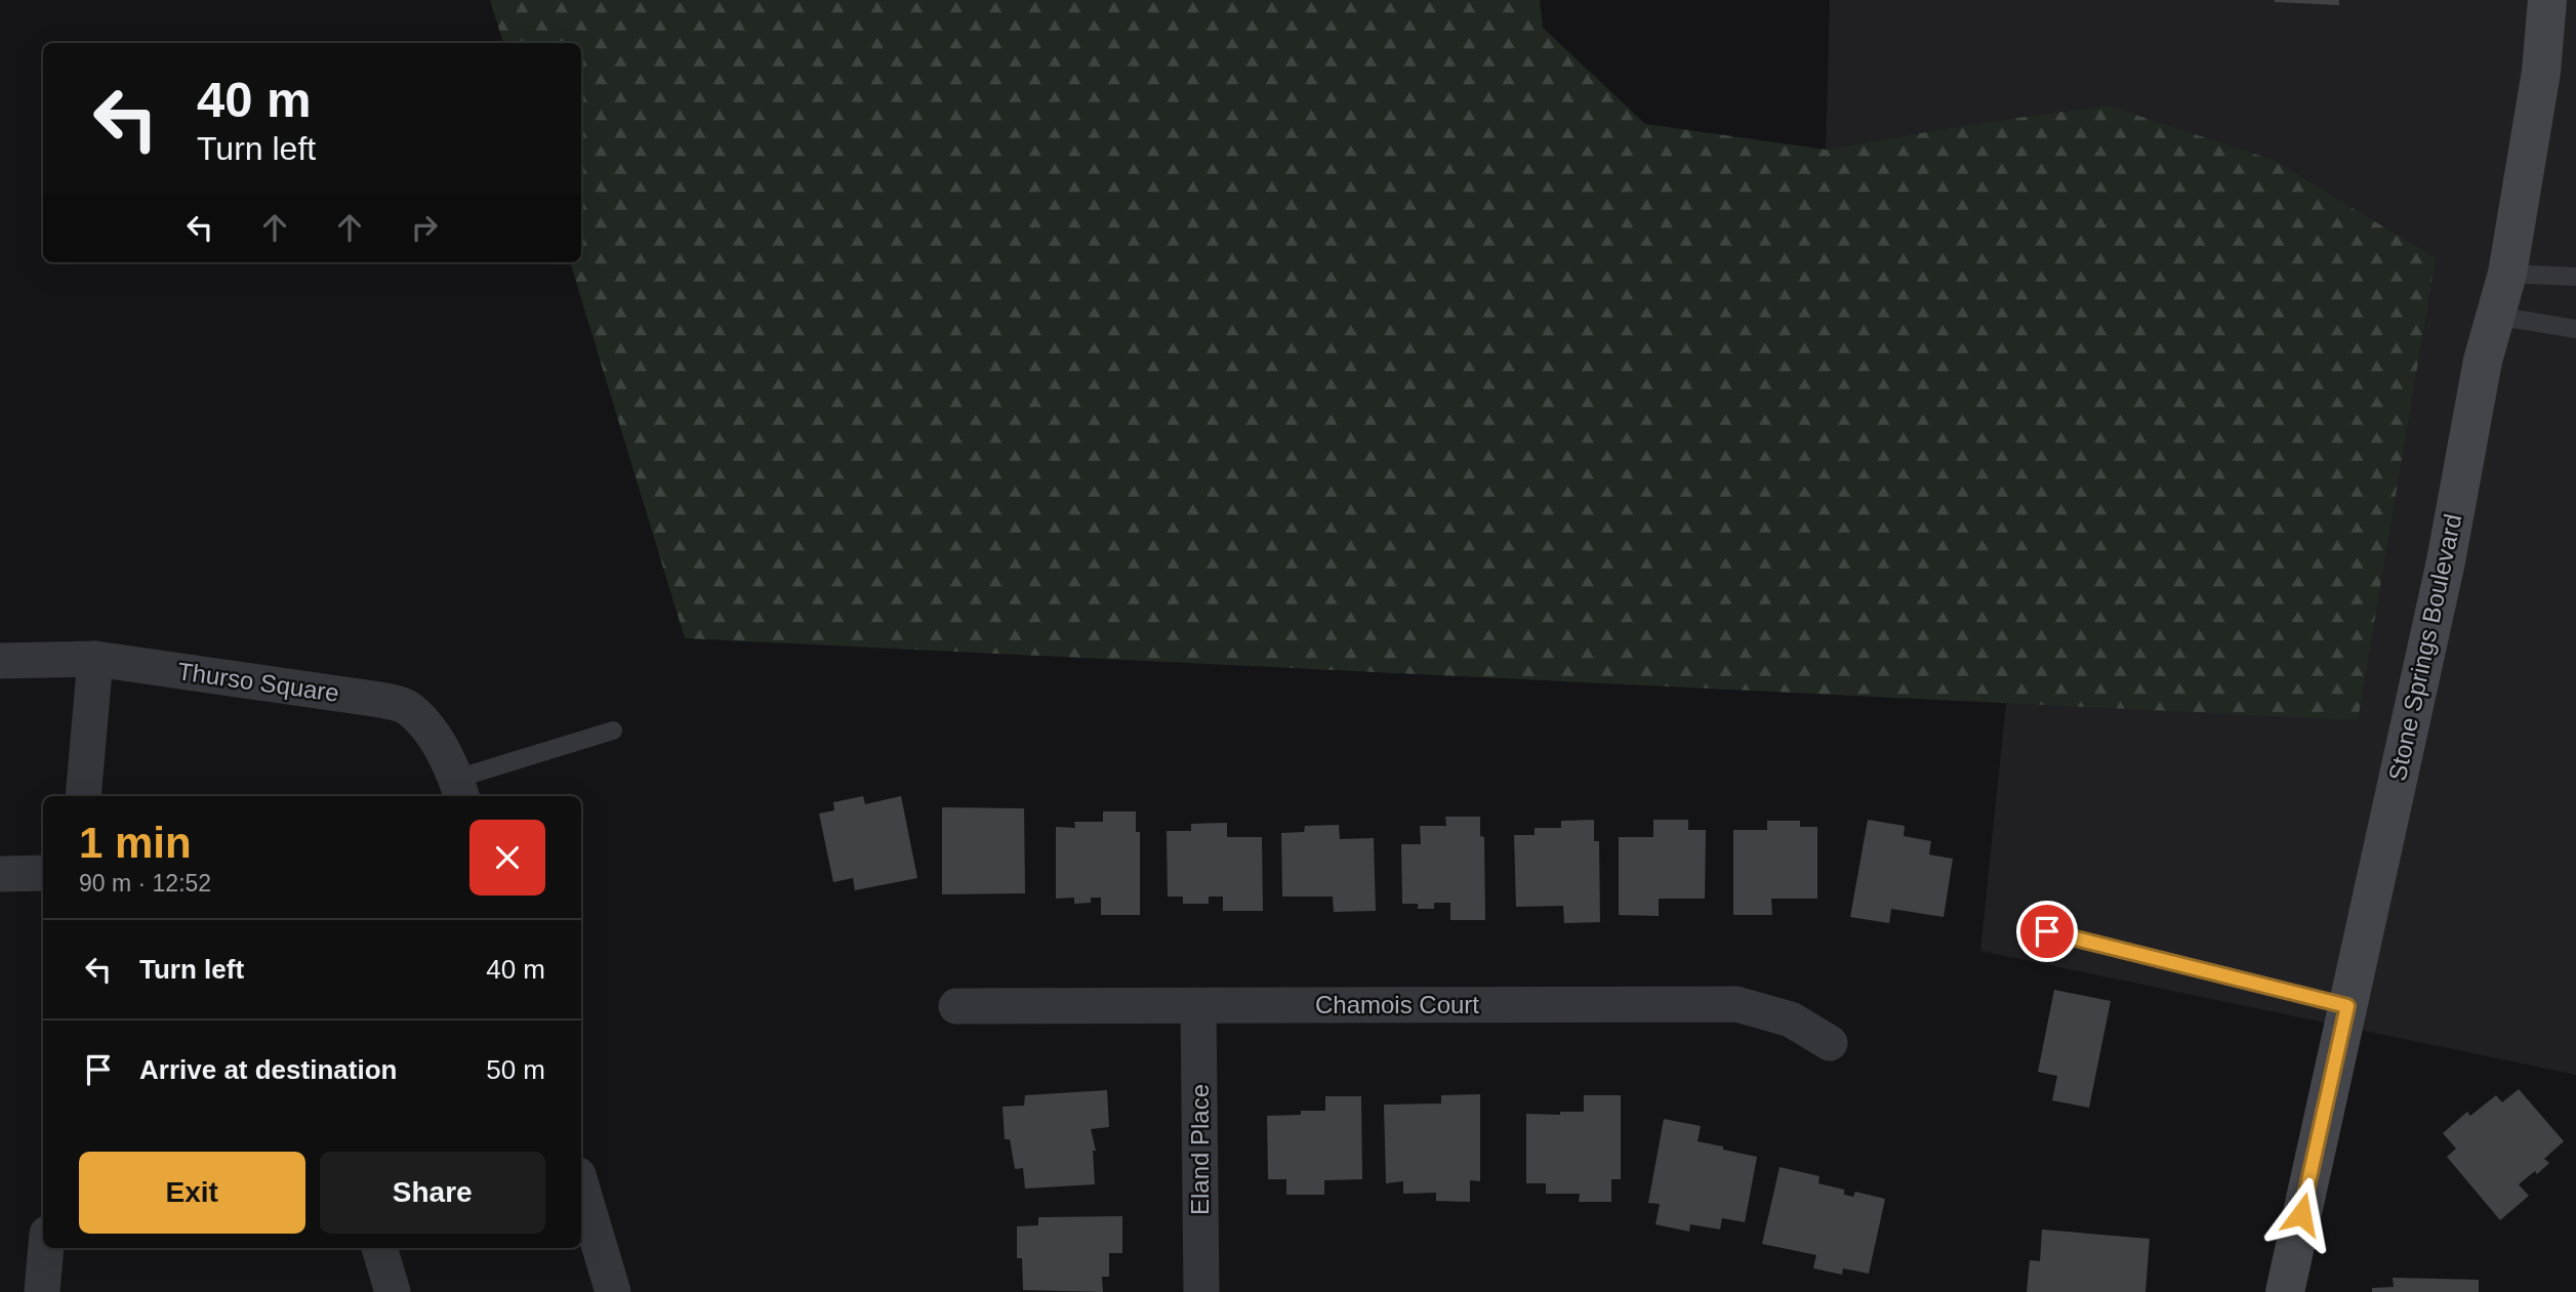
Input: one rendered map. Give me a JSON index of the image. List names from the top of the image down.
{
  "streets": {
    "street": [
      "Stone Springs Boulevard",
      "Thurso Square",
      "Chamois Court",
      "Eland Place"
    ]
  },
  "crossings": [
    ["Chamois Court", "Eland Place"]
  ],
  "page": {
    "turn": ["40 m", "Turn left"],
    "heading": ["1 min", "90 m · 12:52"],
    "list": [
      {
        "name": "Turn left",
        "value": "40 m"
      },
      {
        "name": "Arrive at destination",
        "value": "50 m"
      }
    ],
    "buttons": ["Exit", "Share"]
  }
}
